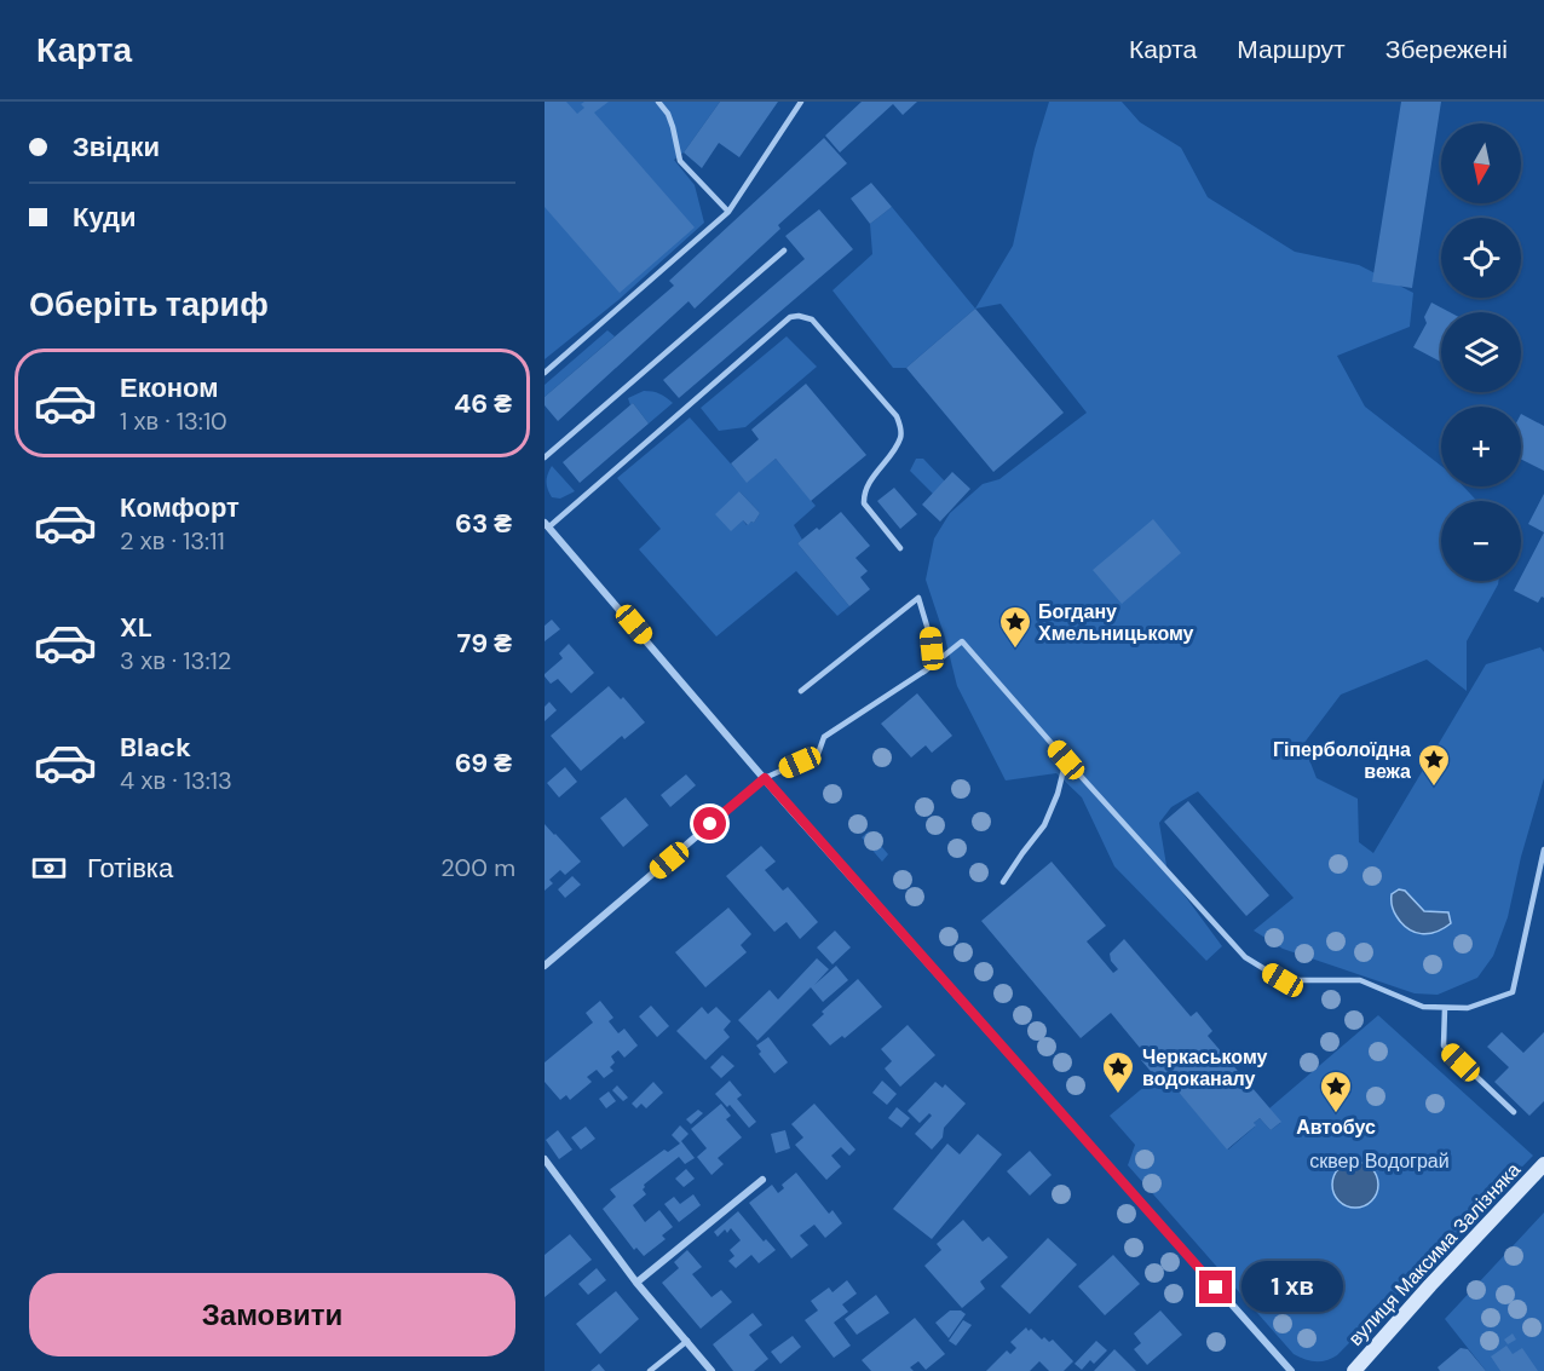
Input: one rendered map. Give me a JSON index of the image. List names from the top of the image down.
{
  "streets": {
    "main road": ["вулиця Максима Залізняка"]
  },
  "parks": ["сквер Водограй"],
  "places": {
    "place": [
      "Богдану Хмельницькому",
      "Гіперболоїдна вежа",
      "Черкаському водоканалу",
      "Автобус"
    ]
  },
  "north": "bottom",
  "page": {
    "header": "Карта",
    "nav": ["Карта", "Маршрут", "Збережені"],
    "banner": ["Звідки", "Куди"],
    "map_buttons": ["+", "−"],
    "heading": "Оберіть тариф",
    "list": [
      {
        "name": "Економ",
        "note": "1 хв · 13:10",
        "value": "46 ₴"
      },
      {
        "name": "Комфорт",
        "note": "2 хв · 13:11",
        "value": "63 ₴"
      },
      {
        "name": "XL",
        "note": "3 хв · 13:12",
        "value": "79 ₴"
      },
      {
        "name": "Black",
        "note": "4 хв · 13:13",
        "value": "69 ₴"
      }
    ],
    "pay": ["Готівка", "200 m"],
    "buttons": "Замовити",
    "bubble": "1 хв"
  }
}
